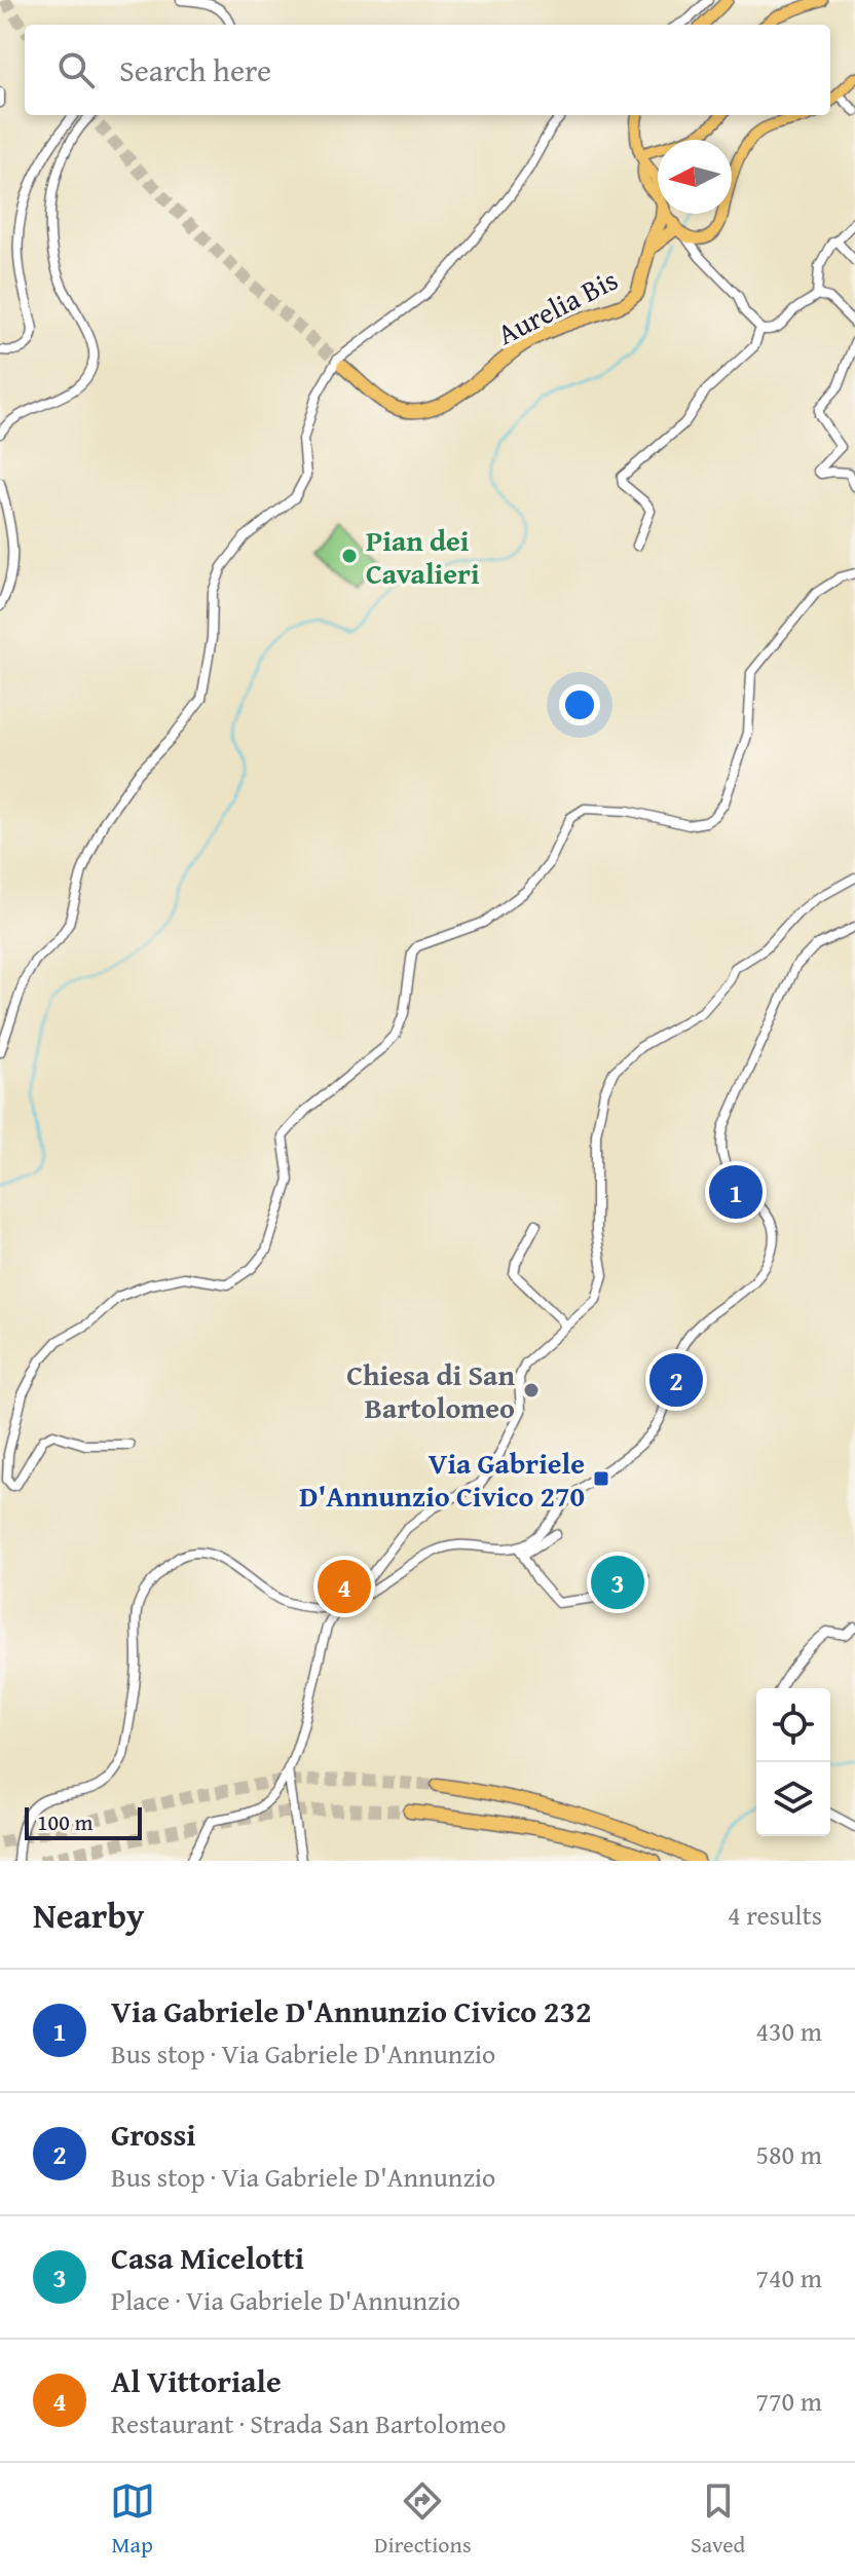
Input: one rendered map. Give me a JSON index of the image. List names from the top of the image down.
{
  "streets": {
    "highway": ["Aurelia Bis"]
  },
  "places": {
    "other": ["Pian dei Cavalieri", "Chiesa di San Bartolomeo"],
    "transit": ["Via Gabriele D'Annunzio Civico 270"]
  },
  "scale_bar": "100 m",
  "north": "left",
  "page": {
    "search": "Search here",
    "pins": [
      "1",
      "2",
      "3",
      "4"
    ],
    "scale": "100 m",
    "heading": ["Nearby", "4 results"],
    "list": [
      {
        "mark": "1",
        "name": "Via Gabriele D'Annunzio Civico 232",
        "note": "Bus stop · Via Gabriele D'Annunzio",
        "value": "430 m"
      },
      {
        "mark": "2",
        "name": "Grossi",
        "note": "Bus stop · Via Gabriele D'Annunzio",
        "value": "580 m"
      },
      {
        "mark": "3",
        "name": "Casa Micelotti",
        "note": "Place · Via Gabriele D'Annunzio",
        "value": "740 m"
      },
      {
        "mark": "4",
        "name": "Al Vittoriale",
        "note": "Restaurant · Strada San Bartolomeo",
        "value": "770 m"
      }
    ],
    "nav": ["Map", "Directions", "Saved"]
  }
}
